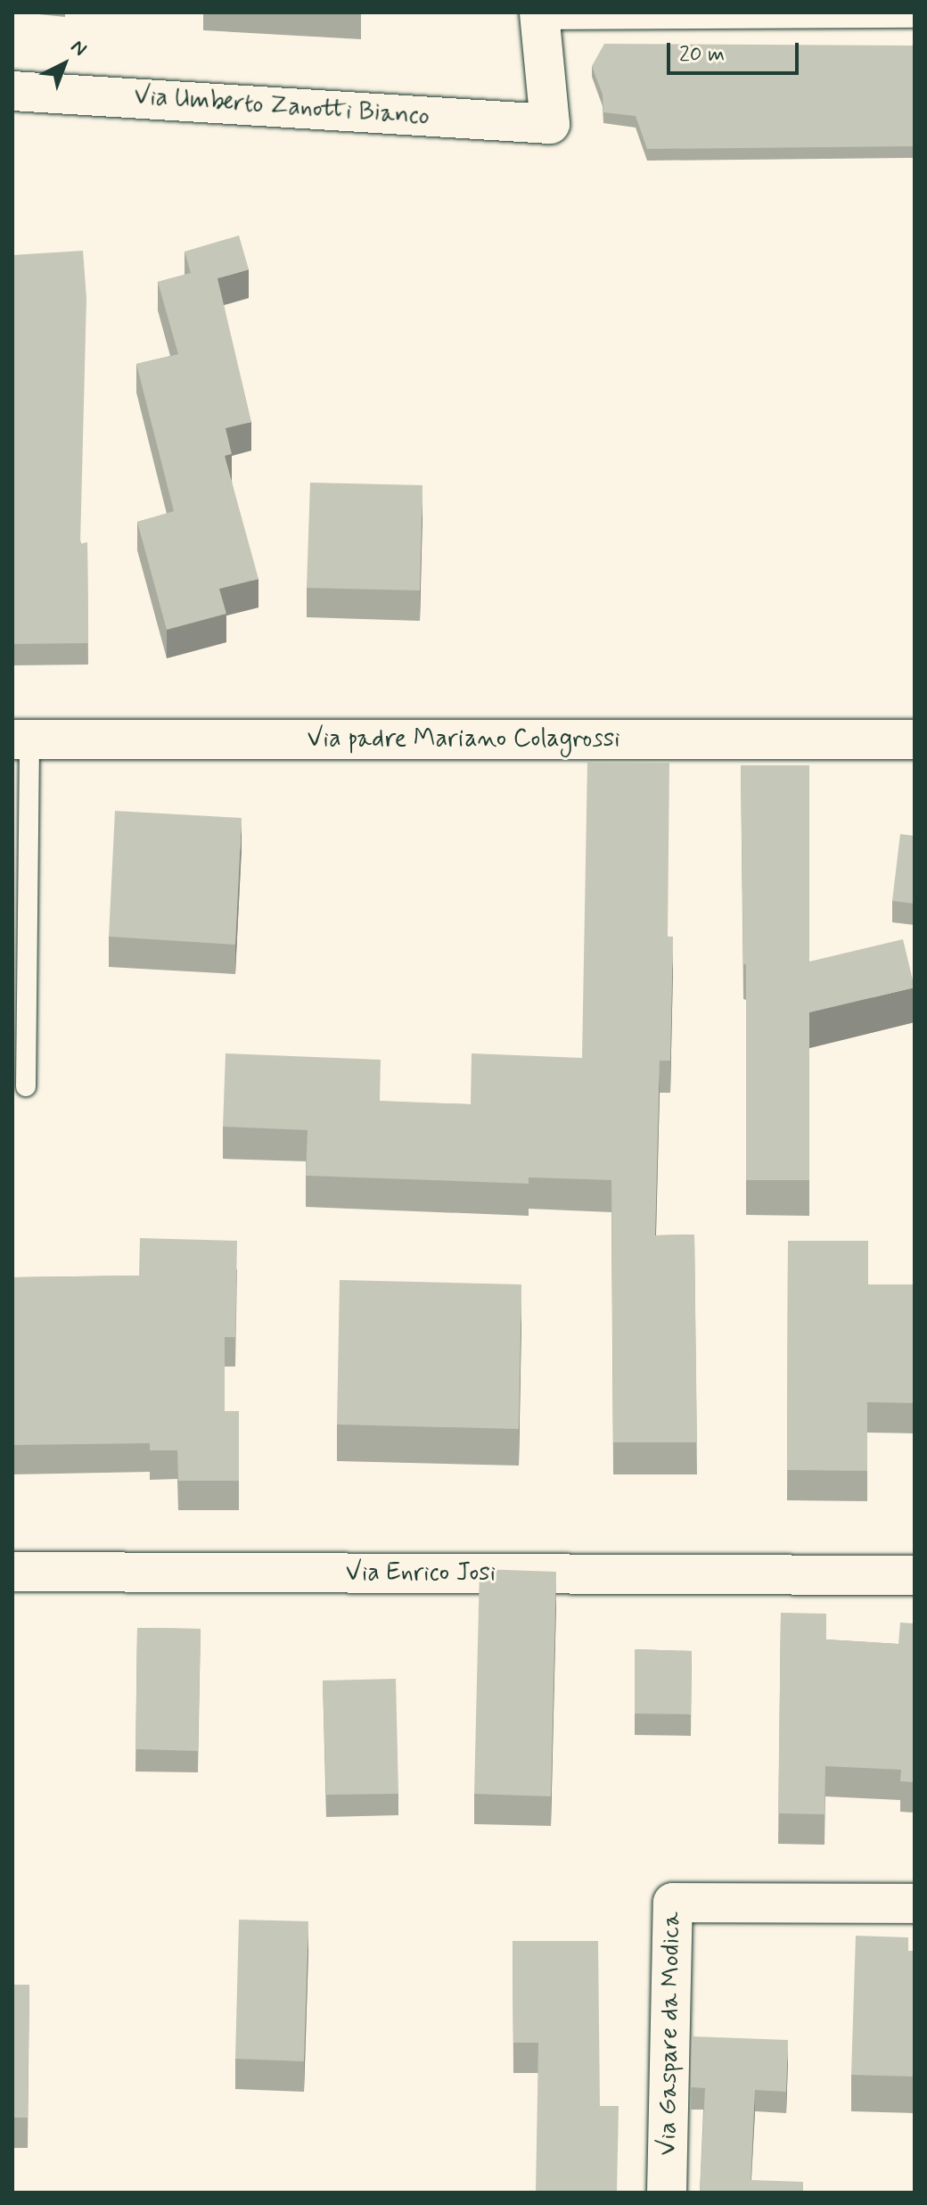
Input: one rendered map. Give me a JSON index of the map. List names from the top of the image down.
{
  "streets": {
    "street": [
      "Via Umberto Zanotti Bianco",
      "Via padre Mariano Colagrossi",
      "Via Enrico Josi",
      "Via Gaspare da Modica"
    ]
  },
  "scale_bar": "20 m",
  "north": "top right"
}
